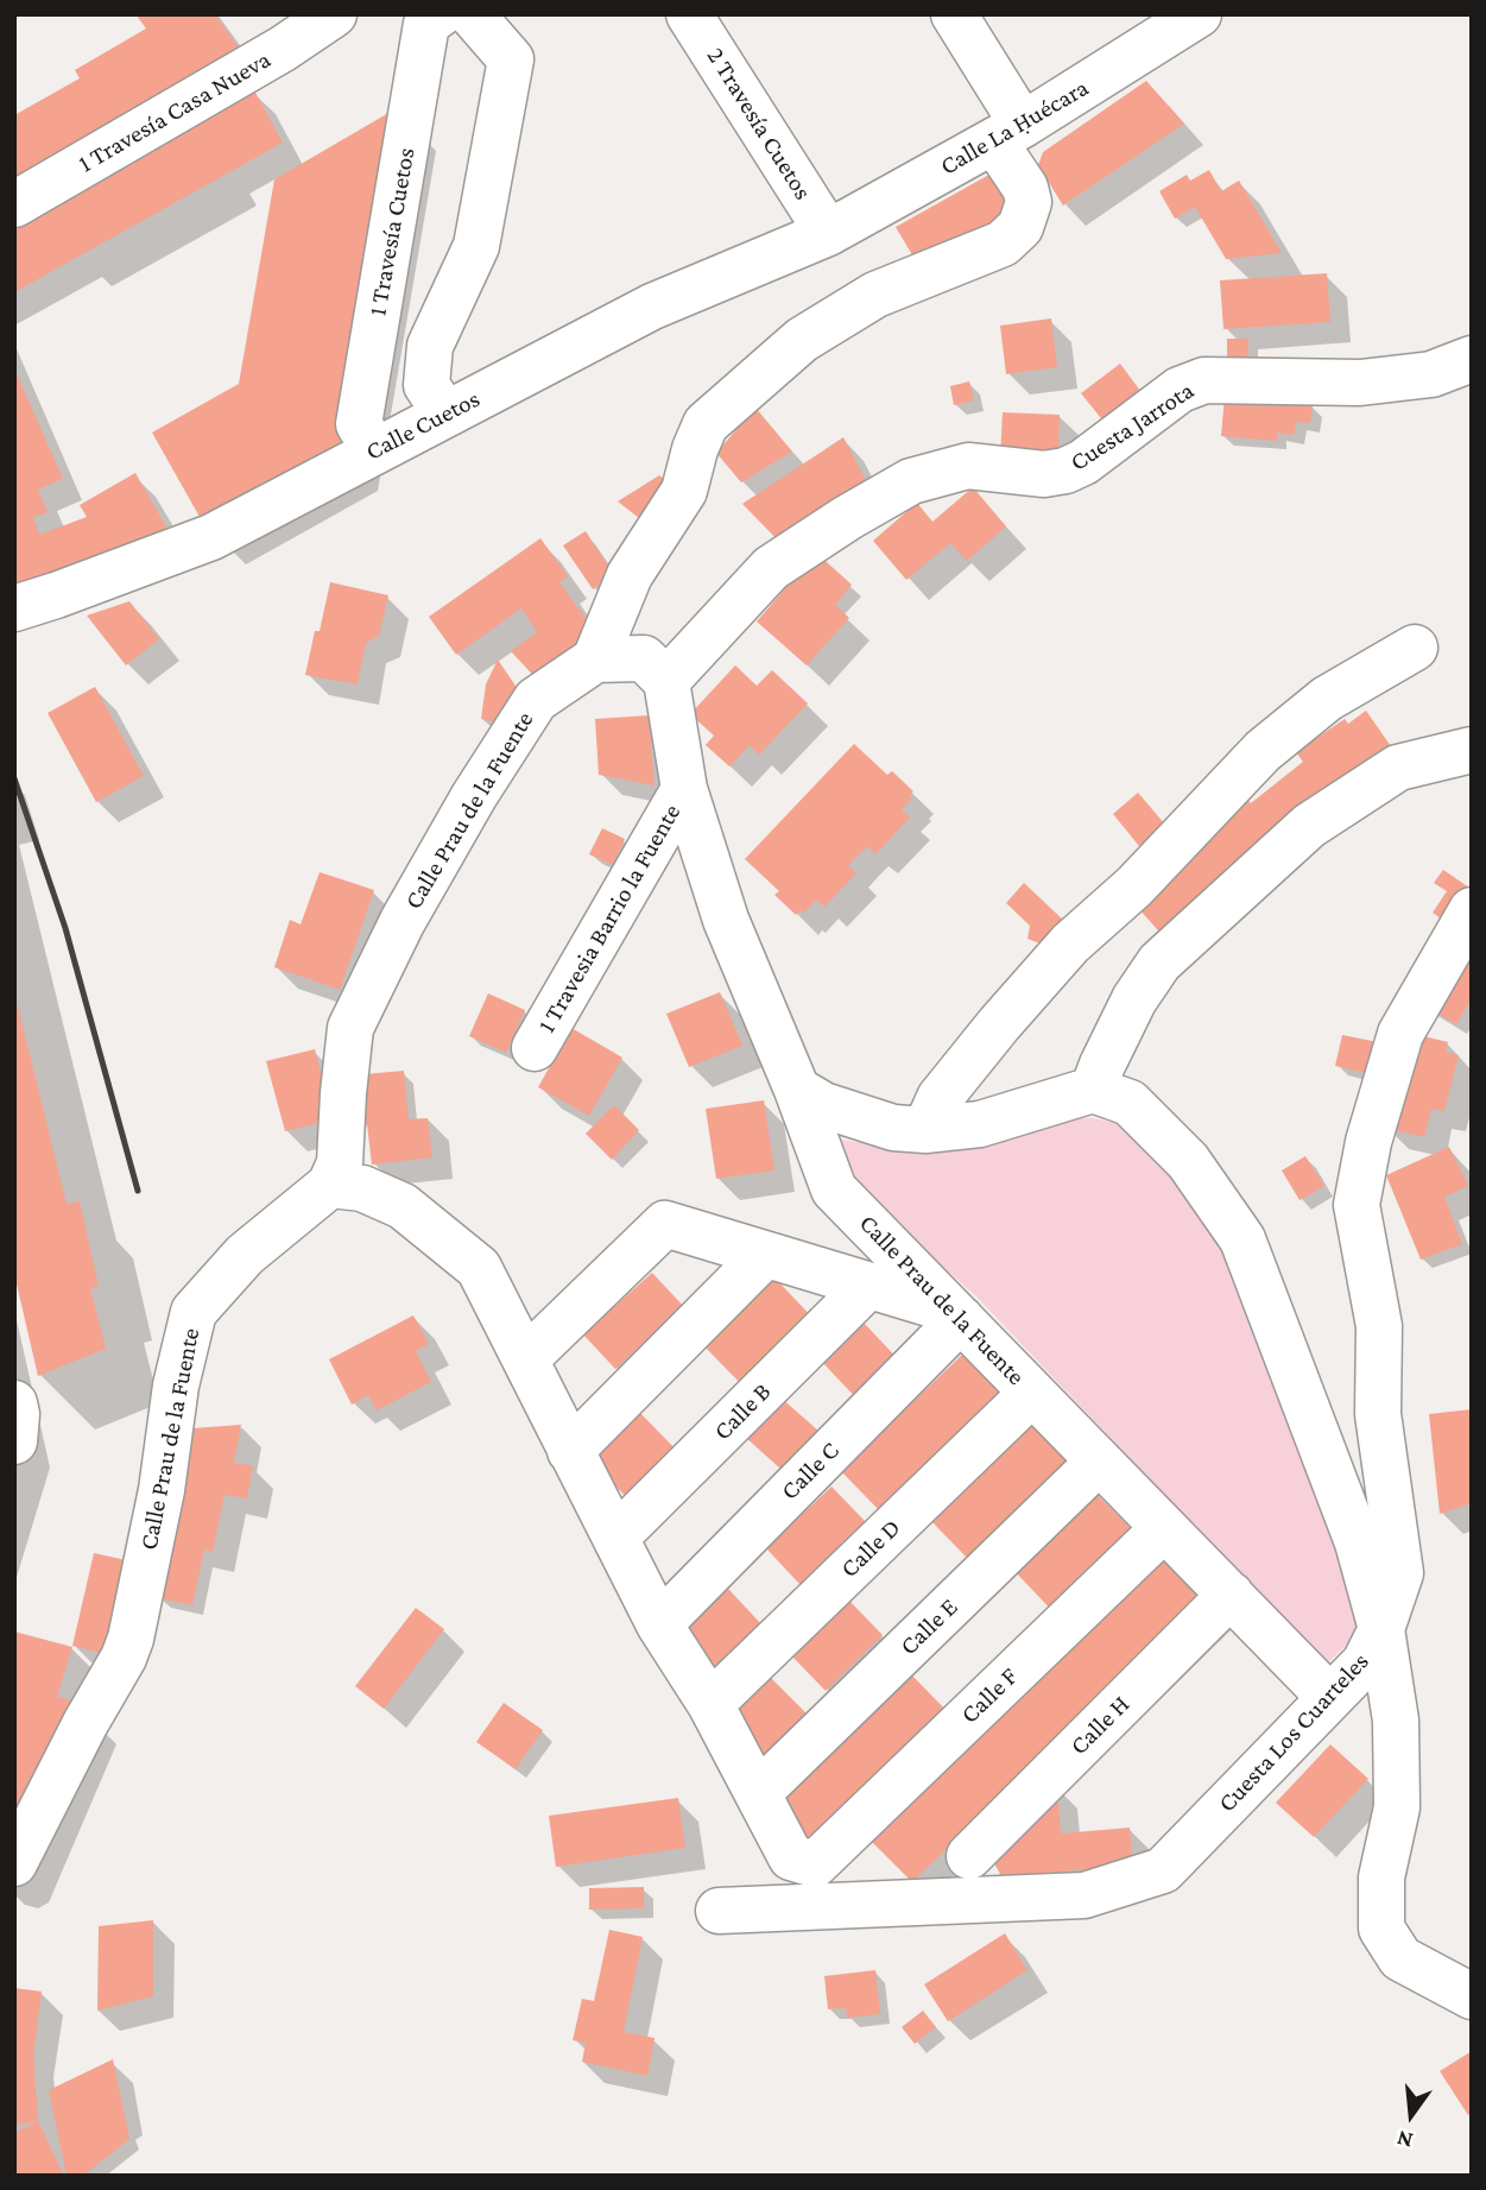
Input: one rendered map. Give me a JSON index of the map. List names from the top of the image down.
{
  "streets": {
    "street": [
      "1 Travesía Casa Nueva",
      "2 Travesía Cuetos",
      "Calle La Ḥuécara",
      "1 Travesía Cuetos",
      "Calle Cuetos",
      "Cuesta Jarrota",
      "Calle Prau de la Fuente",
      "1 Travesia Barrio la Fuente",
      "Calle B",
      "Calle C",
      "Calle D",
      "Calle E",
      "Calle F",
      "Calle H",
      "Cuesta Los Cuarteles"
    ]
  },
  "crossings": [
    ["2 Travesía Cuetos", "Calle La Ḥuécara"],
    ["2 Travesía Cuetos", "Calle Cuetos"],
    ["Calle La Ḥuécara", "Calle Cuetos"],
    ["1 Travesía Cuetos", "Calle Cuetos"],
    ["Cuesta Jarrota", "Calle Prau de la Fuente"],
    ["Calle Prau de la Fuente", "1 Travesia Barrio la Fuente"],
    ["Calle Prau de la Fuente", "Calle C"],
    ["Calle Prau de la Fuente", "Calle D"],
    ["Calle Prau de la Fuente", "Calle E"],
    ["Calle Prau de la Fuente", "Calle F"],
    ["Calle Prau de la Fuente", "Calle H"],
    ["Calle Prau de la Fuente", "Cuesta Los Cuarteles"],
    ["Calle E", "Calle F"]
  ],
  "north": "bottom"
}
